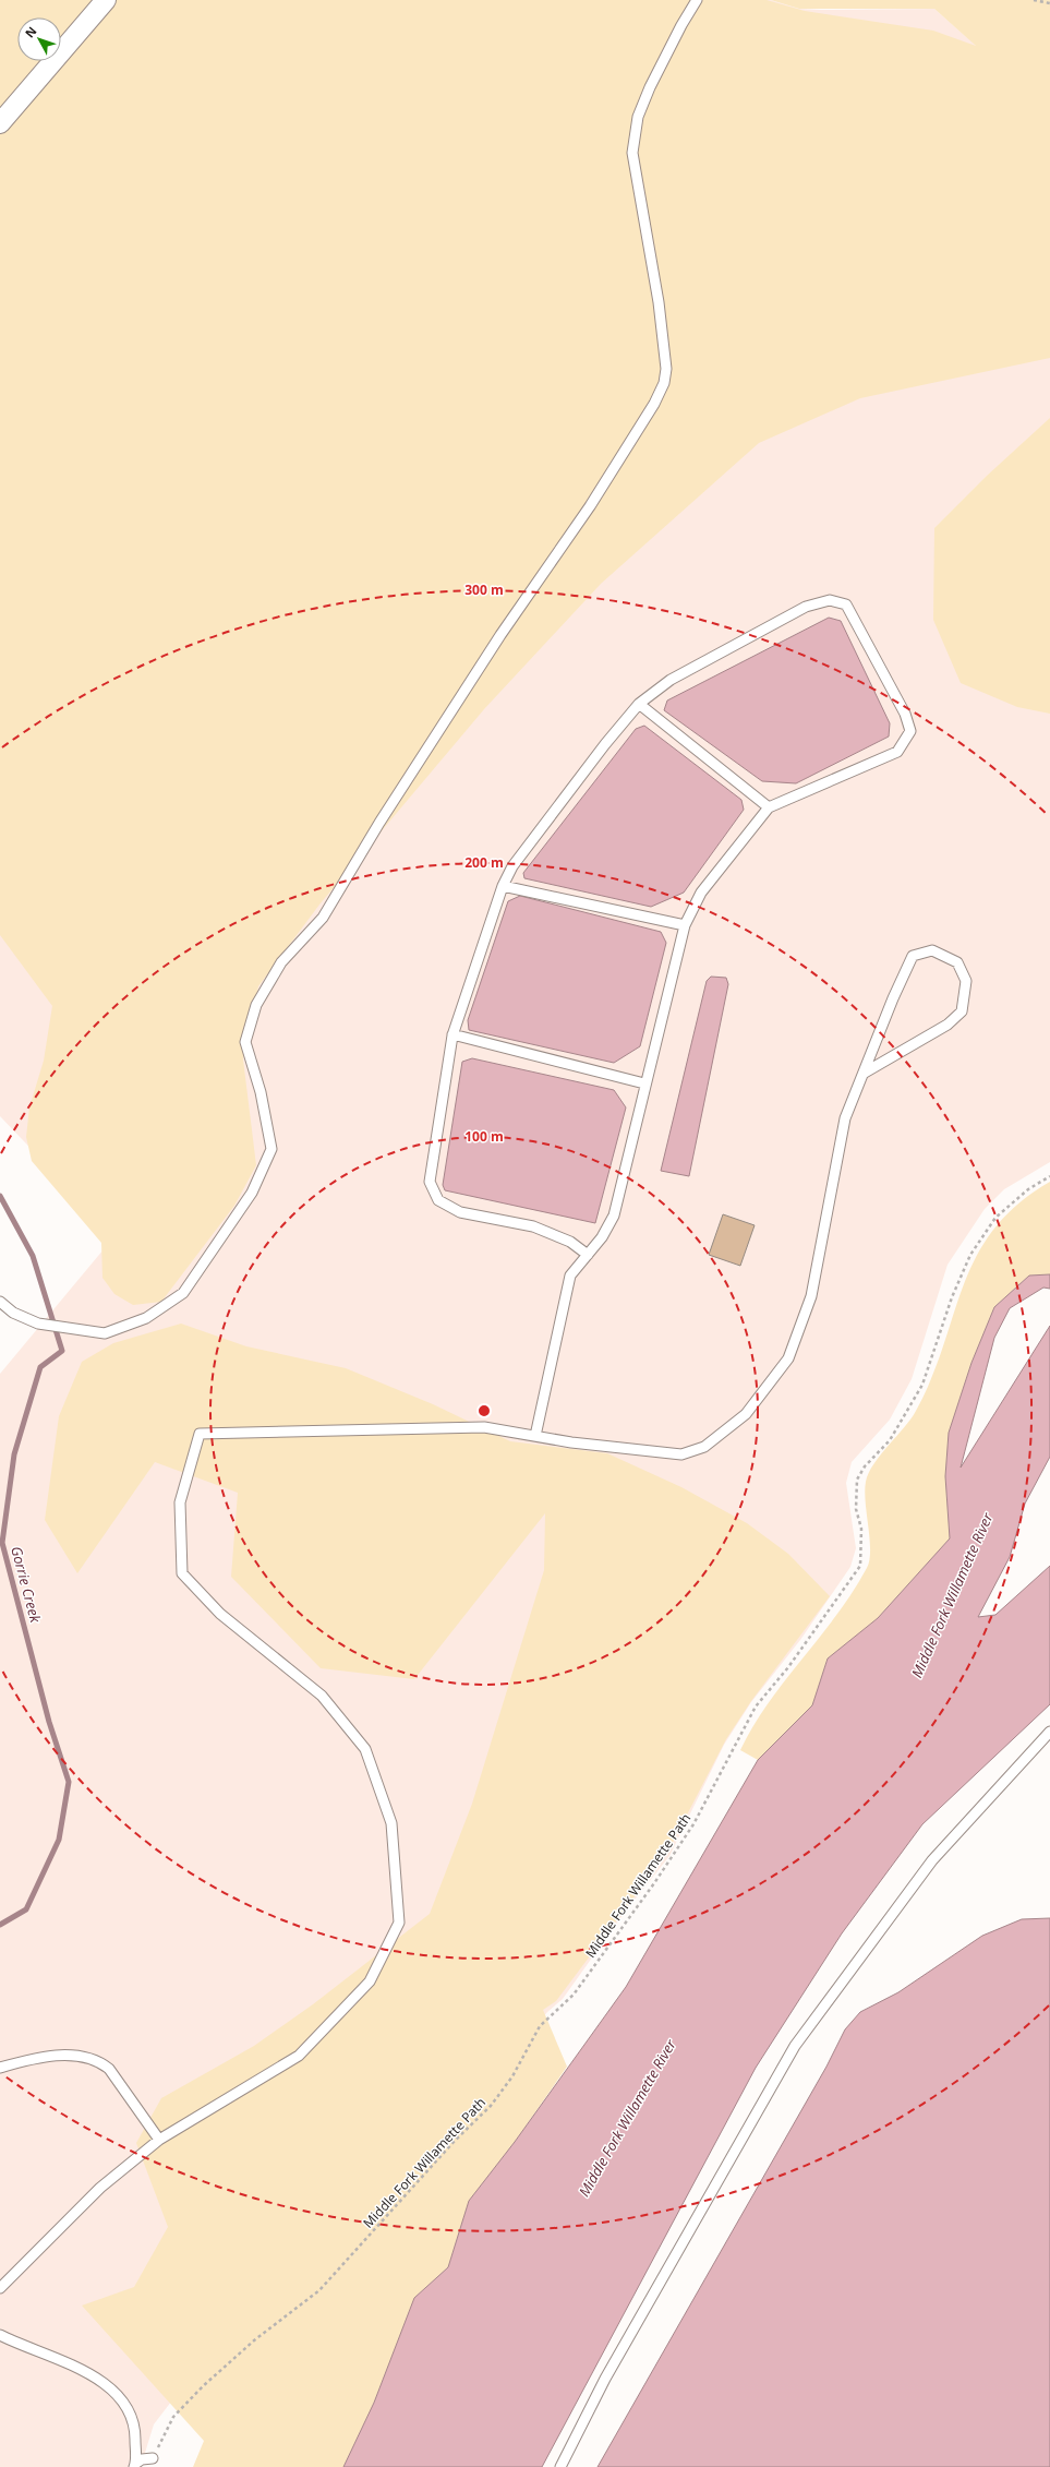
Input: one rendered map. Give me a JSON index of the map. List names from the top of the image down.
{
  "streets": {
    "path": ["Middle Fork Willamette Path"]
  },
  "water": ["Gorrie Creek", "Middle Fork Willamette River"],
  "north": "top left",
  "rings": ["300 m", "200 m", "100 m"]
}
